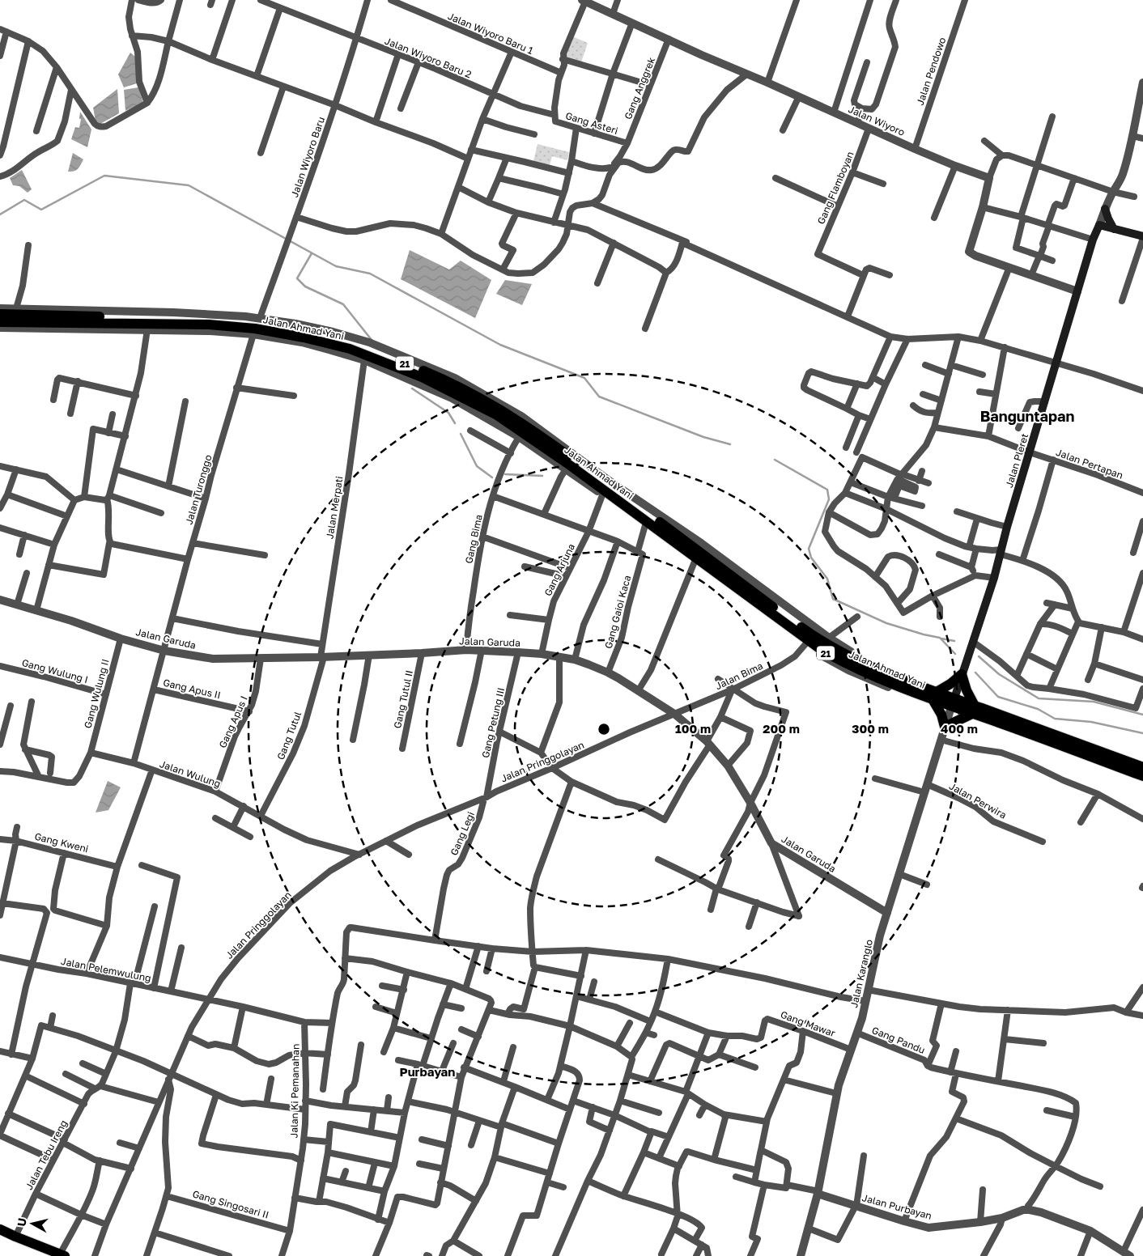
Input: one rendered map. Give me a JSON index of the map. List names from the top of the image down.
{
  "streets": {
    "main road": ["Jalan Ahmad Yani", "21", "Jalan Pleret"],
    "street": [
      "Jalan Wiyoro Baru 1",
      "Jalan Wiyoro Baru 2",
      "Jalan Pendowo",
      "Gang Anggrek",
      "Jalan Wiyoro",
      "Gang Asteri",
      "Jalan Wiyoro Baru",
      "Gang Flamboyan",
      "Jalan Pertapan",
      "Jalan Turonggo",
      "Jalan Merpati",
      "Gang Bima",
      "Gang Arjuna",
      "Gang Gaioi Kaca",
      "Jalan Garuda",
      "Gang Wulung I",
      "Jalan Bima",
      "Gang Apus II",
      "Gang Wulung II",
      "Gang Tutul II",
      "Gang Apus I",
      "Gang Petung III",
      "Gang Tutul",
      "Jalan Pringgolayan",
      "Jalan Wulung",
      "Jalan Perwira",
      "Gang Legi",
      "Gang Kweni",
      "Jalan Pelemwulung",
      "Jalan Karanglo",
      "Gang Mawar",
      "Gang Pandu",
      "Jalan Ki Pemanahan",
      "Jalan Tebu Ireng",
      "Gang Singosari II",
      "Jalan Purbayan"
    ]
  },
  "crossings": [
    ["Jalan Wiyoro Baru 1", "Gang Asteri"],
    ["Jalan Wiyoro Baru 2", "Gang Asteri"],
    ["Jalan Wiyoro Baru 2", "Jalan Wiyoro Baru"],
    ["Jalan Pendowo", "Jalan Wiyoro"],
    ["Gang Anggrek", "Jalan Wiyoro"],
    ["Gang Anggrek", "Gang Asteri"],
    ["Jalan Wiyoro", "Gang Asteri"],
    ["Jalan Wiyoro", "Gang Flamboyan"],
    ["Jalan Ahmad Yani", "Jalan Pleret"],
    ["Jalan Ahmad Yani", "Jalan Karanglo"],
    ["Jalan Pleret", "Jalan Pertapan"],
    ["Jalan Pleret", "Jalan Karanglo"],
    ["Jalan Turonggo", "Jalan Garuda"],
    ["Jalan Merpati", "Jalan Garuda"],
    ["Jalan Merpati", "Gang Tutul"],
    ["Gang Bima", "Jalan Garuda"],
    ["Gang Arjuna", "Jalan Garuda"],
    ["Gang Gaioi Kaca", "Jalan Garuda"],
    ["Jalan Garuda", "Jalan Bima"],
    ["Jalan Garuda", "Gang Wulung II"],
    ["Jalan Garuda", "Gang Tutul II"],
    ["Jalan Garuda", "Gang Apus I"],
    ["Jalan Garuda", "Gang Petung III"],
    ["Jalan Garuda", "Gang Tutul"],
    ["Jalan Garuda", "Jalan Pringgolayan"],
    ["Jalan Garuda", "Jalan Karanglo"],
    ["Gang Wulung I", "Gang Wulung II"],
    ["Jalan Bima", "Jalan Pringgolayan"],
    ["Gang Apus II", "Gang Apus I"],
    ["Gang Wulung II", "Jalan Wulung"],
    ["Gang Apus I", "Jalan Wulung"],
    ["Gang Petung III", "Jalan Pringgolayan"],
    ["Gang Petung III", "Gang Legi"],
    ["Gang Tutul", "Jalan Wulung"],
    ["Jalan Pringgolayan", "Jalan Wulung"],
    ["Jalan Pringgolayan", "Gang Legi"],
    ["Jalan Pringgolayan", "Jalan Pelemwulung"],
    ["Jalan Perwira", "Jalan Karanglo"],
    ["Jalan Pelemwulung", "Jalan Tebu Ireng"],
    ["Jalan Karanglo", "Gang Mawar"],
    ["Jalan Karanglo", "Gang Pandu"],
    ["Jalan Karanglo", "Jalan Purbayan"],
    ["Jalan Ki Pemanahan", "Gang Singosari II"]
  ],
  "districts": ["Banguntapan", "Purbayan"],
  "north": "left",
  "rings": [
    "100 m",
    "200 m",
    "300 m",
    "400 m"
  ]
}
